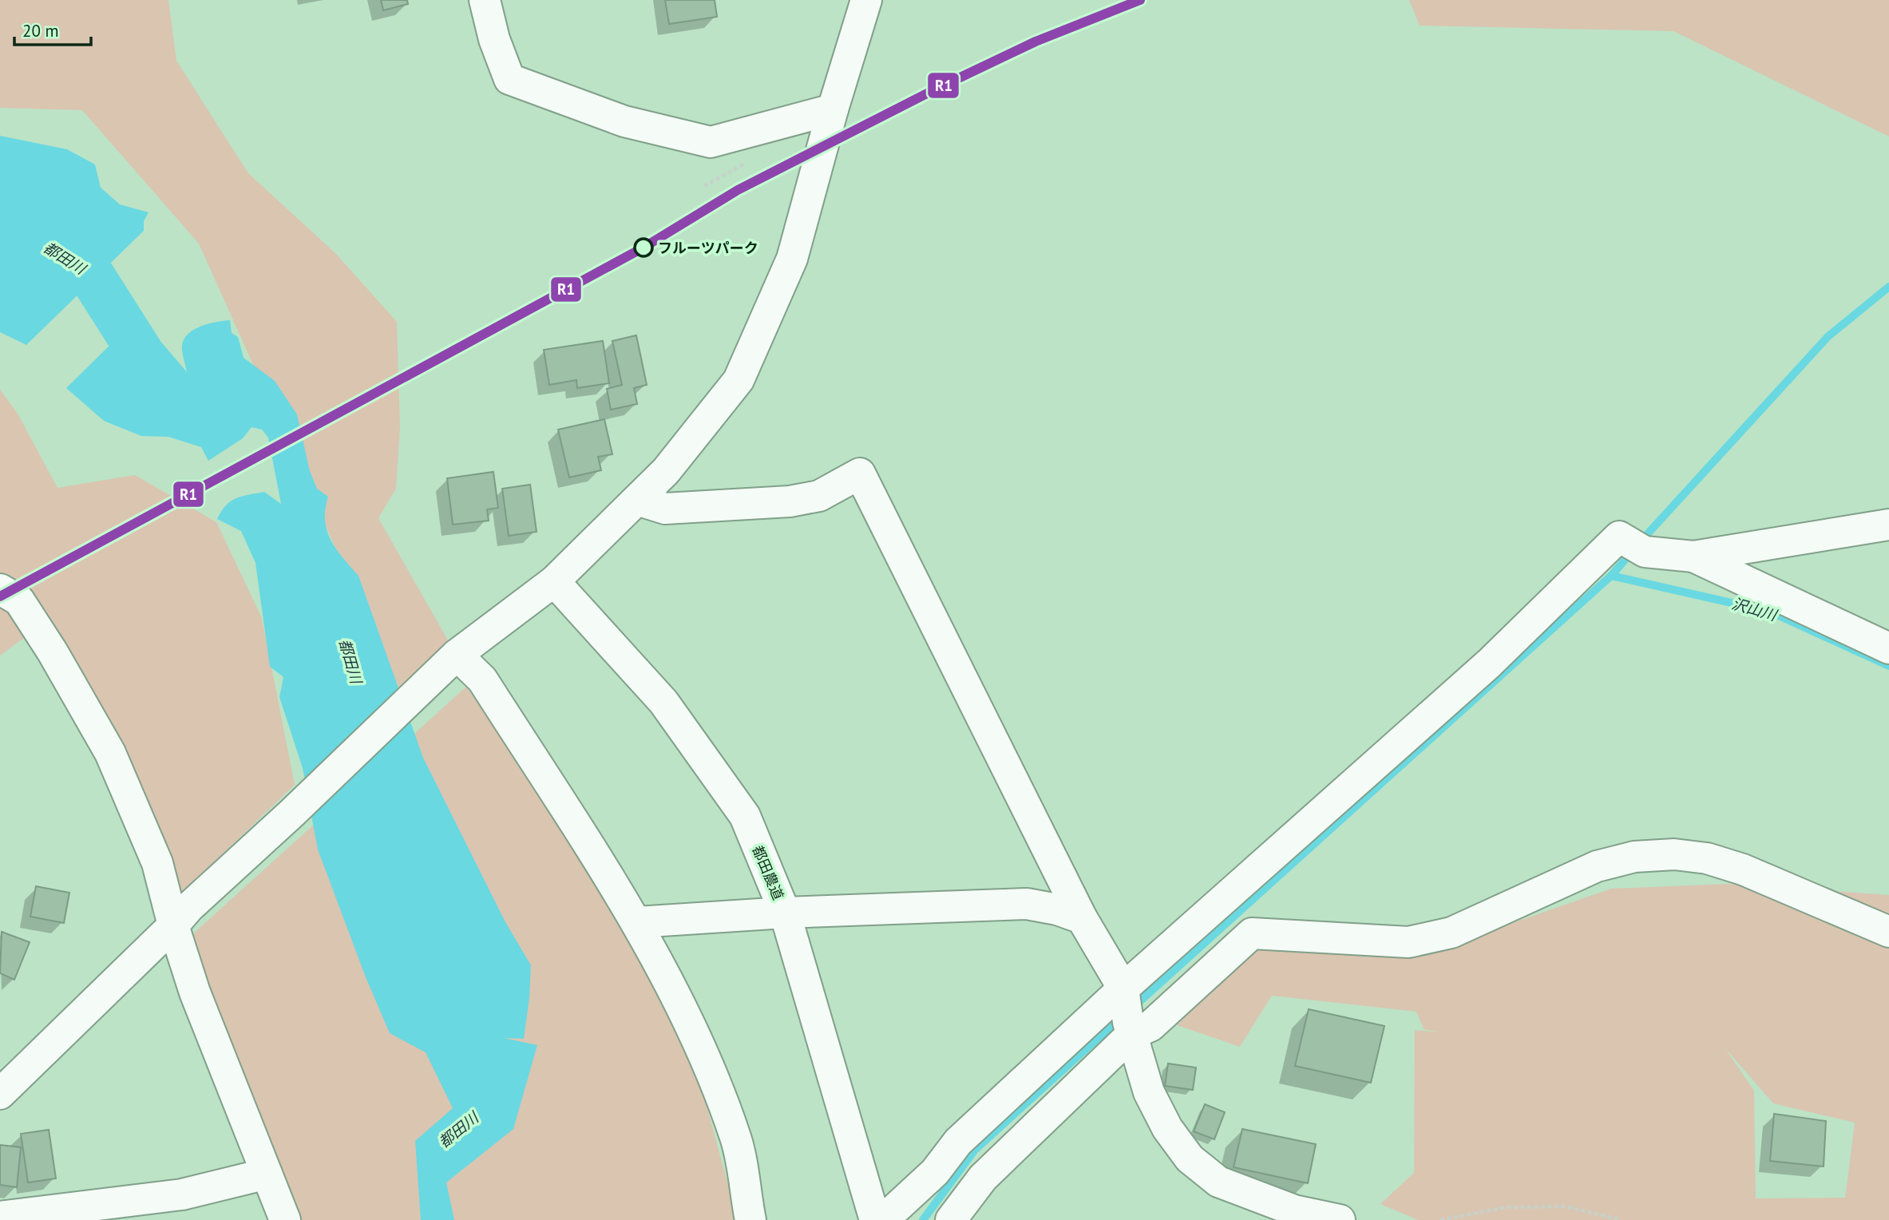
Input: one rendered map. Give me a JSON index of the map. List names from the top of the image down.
{
  "streets": {
    "street": ["都田農道"]
  },
  "water": ["都田川", "沢山川"],
  "places": ["フルーツパーク"],
  "lines": ["transit line R1"],
  "scale_bar": "20 m"
}
